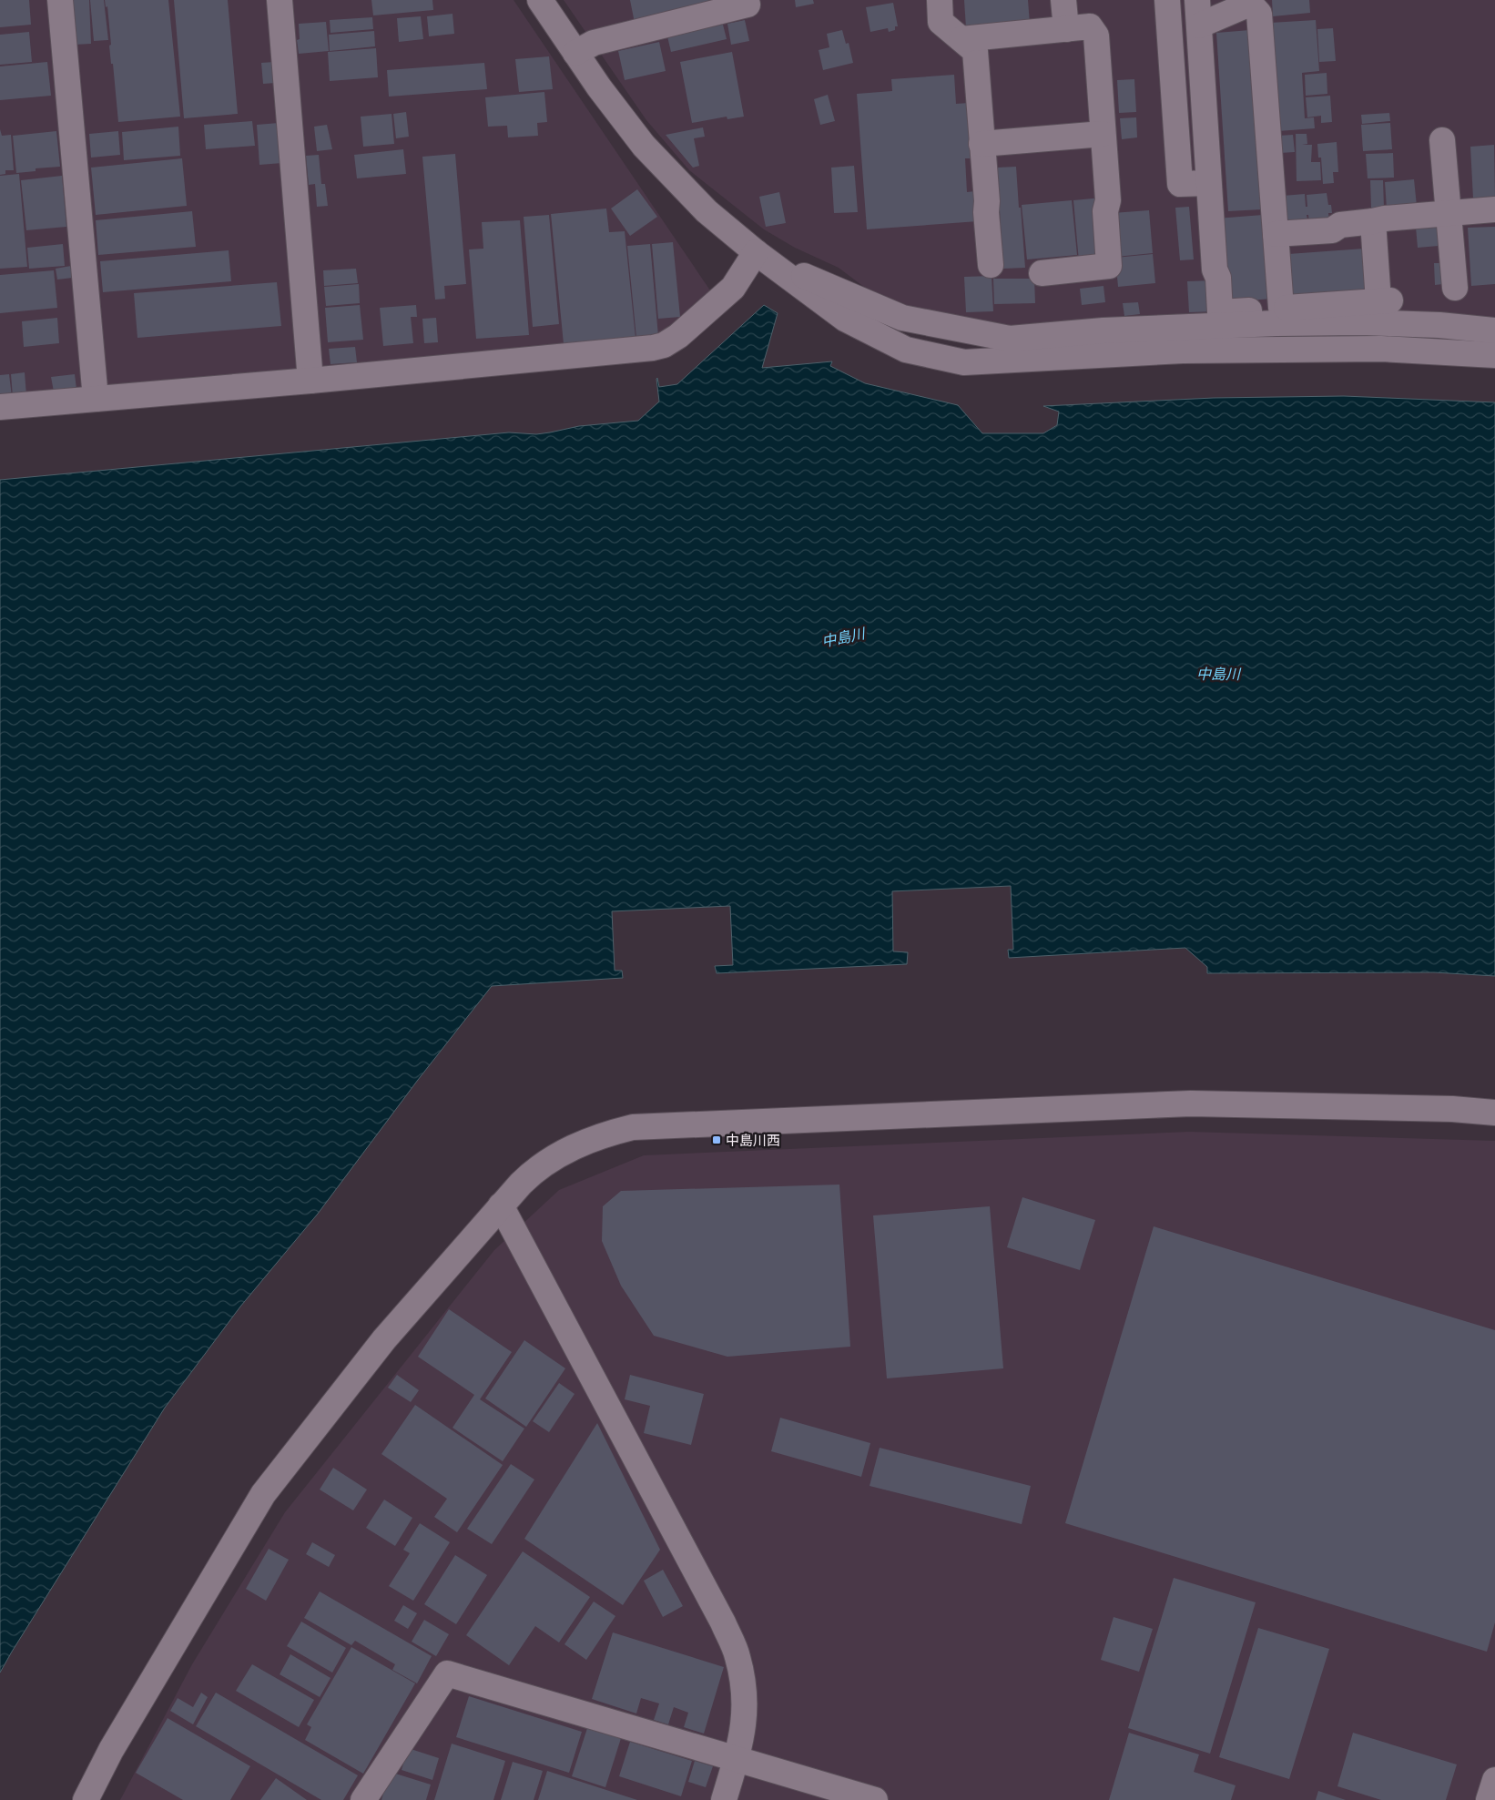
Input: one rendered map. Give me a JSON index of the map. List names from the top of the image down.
{
  "water": ["中島川"],
  "places": {
    "transit": ["中島川西"]
  }
}
